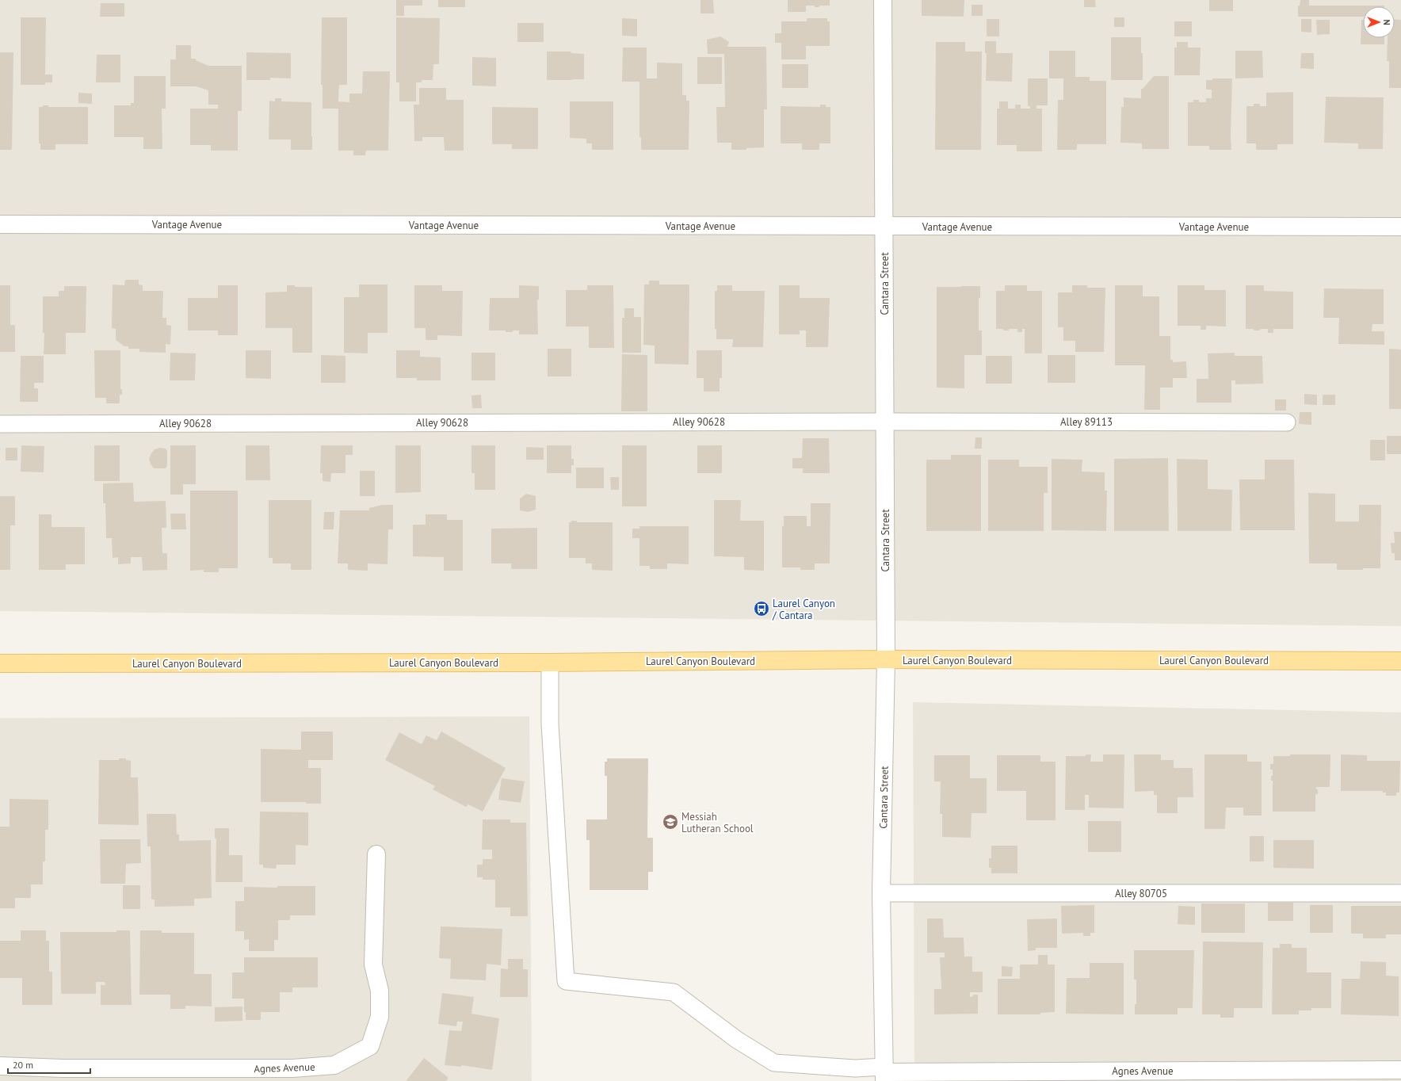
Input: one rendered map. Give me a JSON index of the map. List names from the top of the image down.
{
  "streets": {
    "main road": ["Laurel Canyon Boulevard"],
    "street": ["Vantage Avenue", "Cantara Street", "Agnes Avenue"],
    "lane": ["Alley 90628", "Alley 89113", "Alley 80705"]
  },
  "crossings": [
    ["Vantage Avenue", "Cantara Street"],
    ["Cantara Street", "Alley 90628"],
    ["Cantara Street", "Alley 89113"],
    ["Cantara Street", "Laurel Canyon Boulevard"],
    ["Cantara Street", "Alley 80705"],
    ["Cantara Street", "Agnes Avenue"],
    ["Alley 90628", "Alley 89113"]
  ],
  "places": {
    "bus stop": ["Laurel Canyon / Cantara"],
    "school or university": ["Messiah Lutheran School"]
  },
  "scale_bar": "20 m",
  "north": "right"
}
